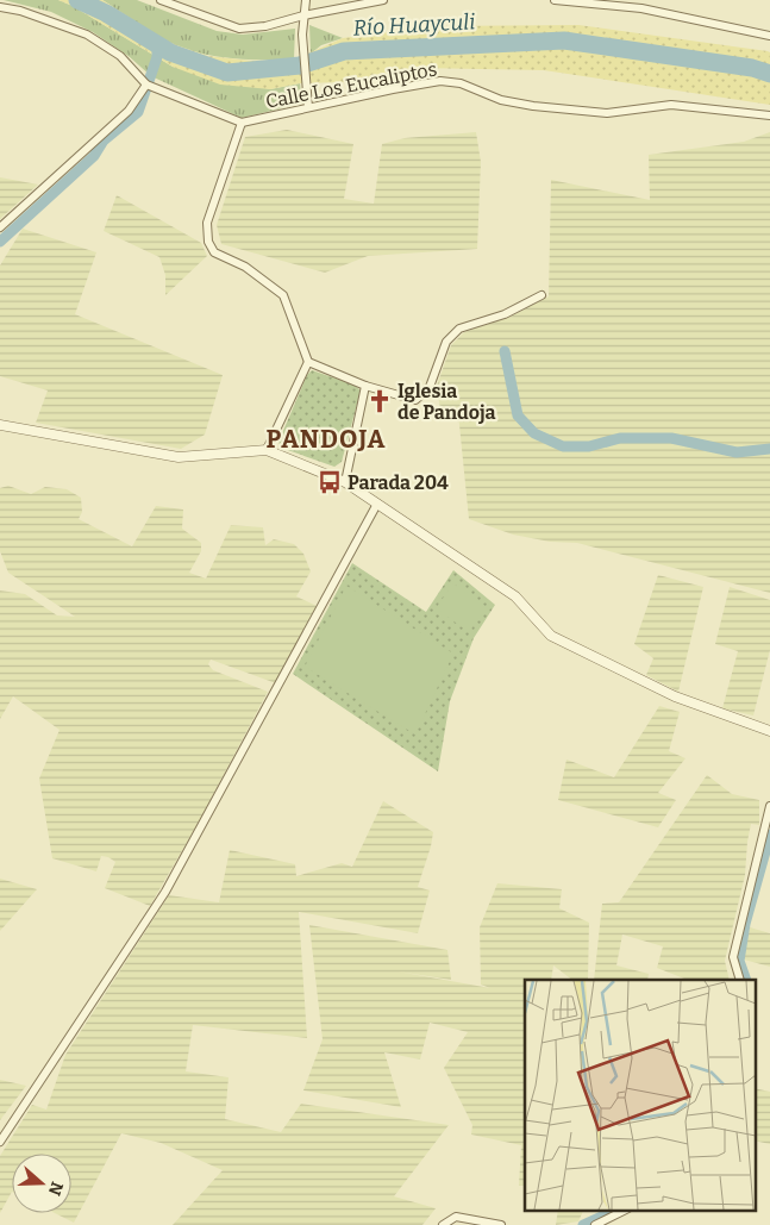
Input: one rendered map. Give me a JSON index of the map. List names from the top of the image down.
{
  "streets": {
    "street": ["Calle Los Eucaliptos"]
  },
  "districts": ["PANDOJA"],
  "water": ["Río Huayculi"],
  "places": {
    "church": ["Iglesia de Pandoja"],
    "bus stop": ["Parada 204"]
  },
  "north": "right"
}
